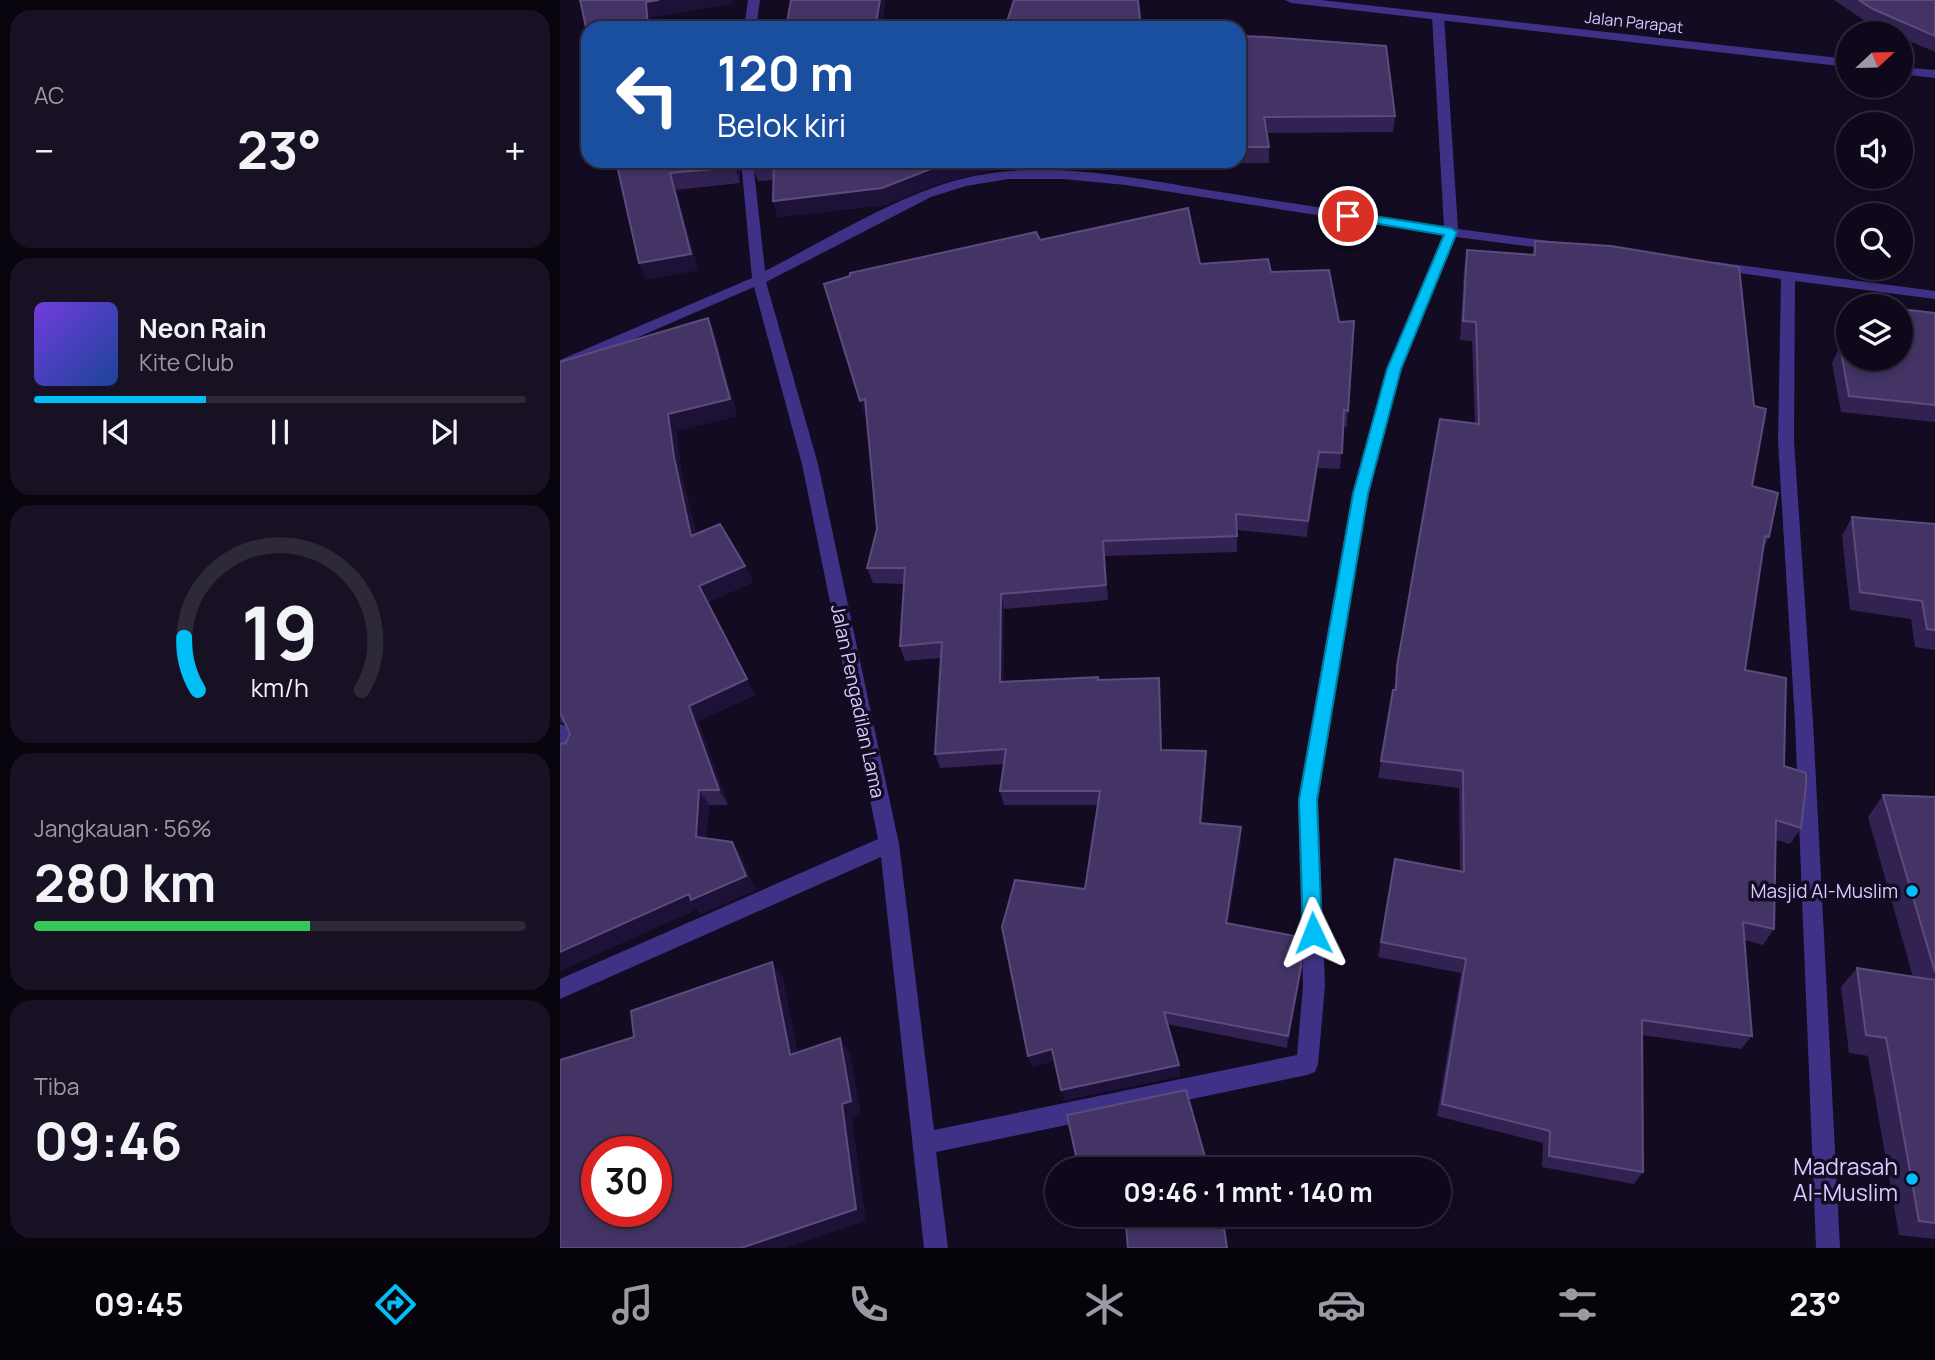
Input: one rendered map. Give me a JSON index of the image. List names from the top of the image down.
{
  "streets": {
    "street": ["Jalan Parapat", "Jalan Pengadilan Lama"]
  },
  "places": ["Masjid Al-Muslim", "Madrasah Al-Muslim"],
  "north": "right",
  "page": {
    "tile": [
      "AC",
      ["Jangkauan · 56%", "280 km"],
      ["Tiba", "09:46"]
    ],
    "turn": ["120 m", "Belok kiri"],
    "heat": ["−", "23°", "+"],
    "song": ["Neon Rain", "Kite Club"],
    "limit": "30",
    "trip": "09:46 · 1 mnt · 140 m",
    "tabs": ["09:45", "23°"],
    "gauge": ["19", "km/h"]
  }
}
